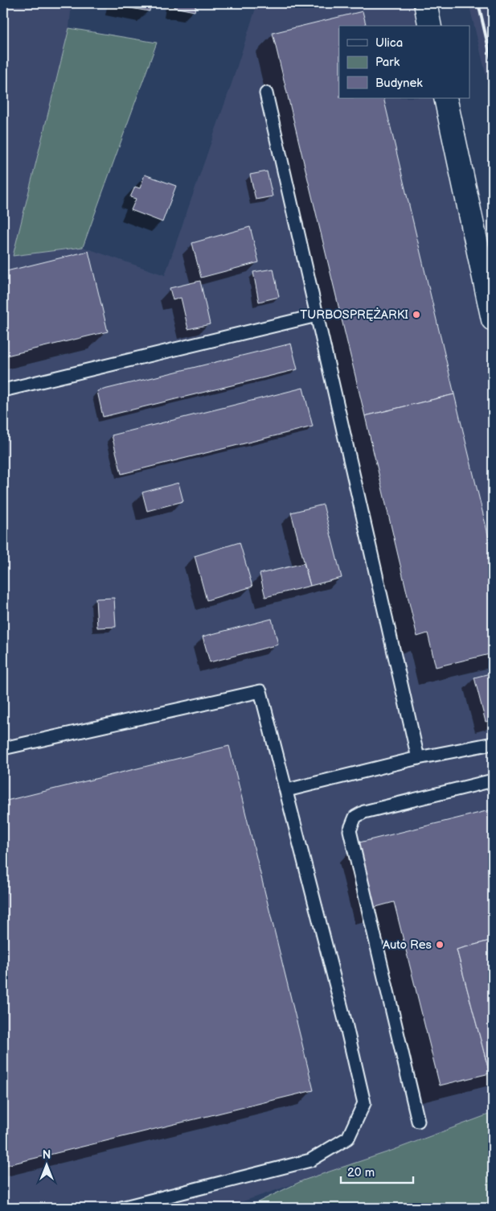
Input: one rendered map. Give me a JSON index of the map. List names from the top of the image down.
{
  "places": ["TURBOSPRĘŻARKI", "Auto Res"],
  "legend": ["Ulica", "Park", "Budynek"],
  "scale_bar": "20 m",
  "north": "top"
}
